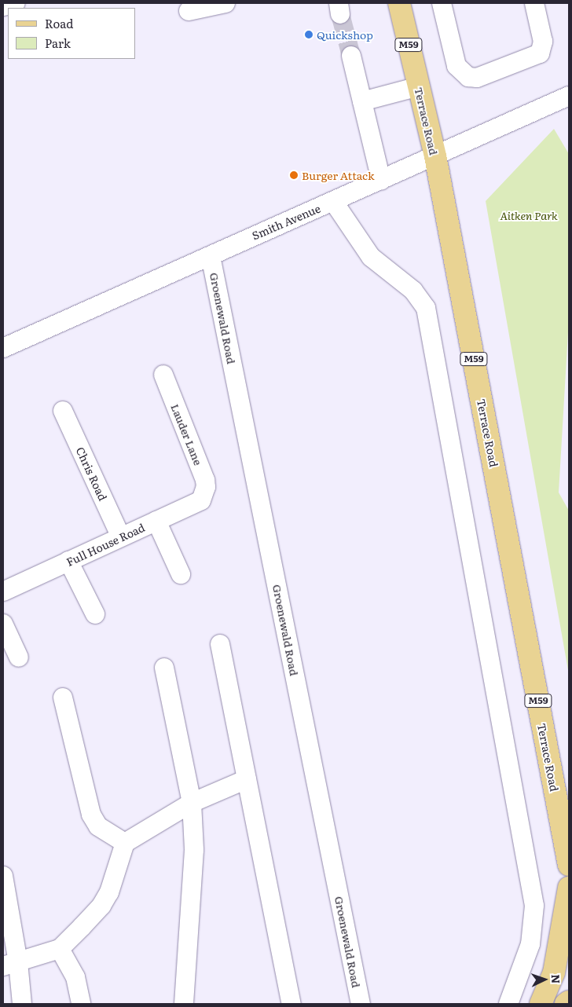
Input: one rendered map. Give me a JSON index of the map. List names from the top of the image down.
{
  "streets": {
    "main road": ["M59", "Terrace Road"],
    "street": [
      "Smith Avenue",
      "Groenewald Road",
      "Lauder Lane",
      "Chris Road",
      "Full House Road"
    ]
  },
  "crossings": [
    ["Terrace Road", "Smith Avenue"],
    ["Smith Avenue", "Groenewald Road"],
    ["Lauder Lane", "Full House Road"],
    ["Chris Road", "Full House Road"]
  ],
  "parks": ["Aitken Park"],
  "places": ["Quickshop", "Burger Attack"],
  "legend": ["Road", "Park"],
  "north": "right"
}
